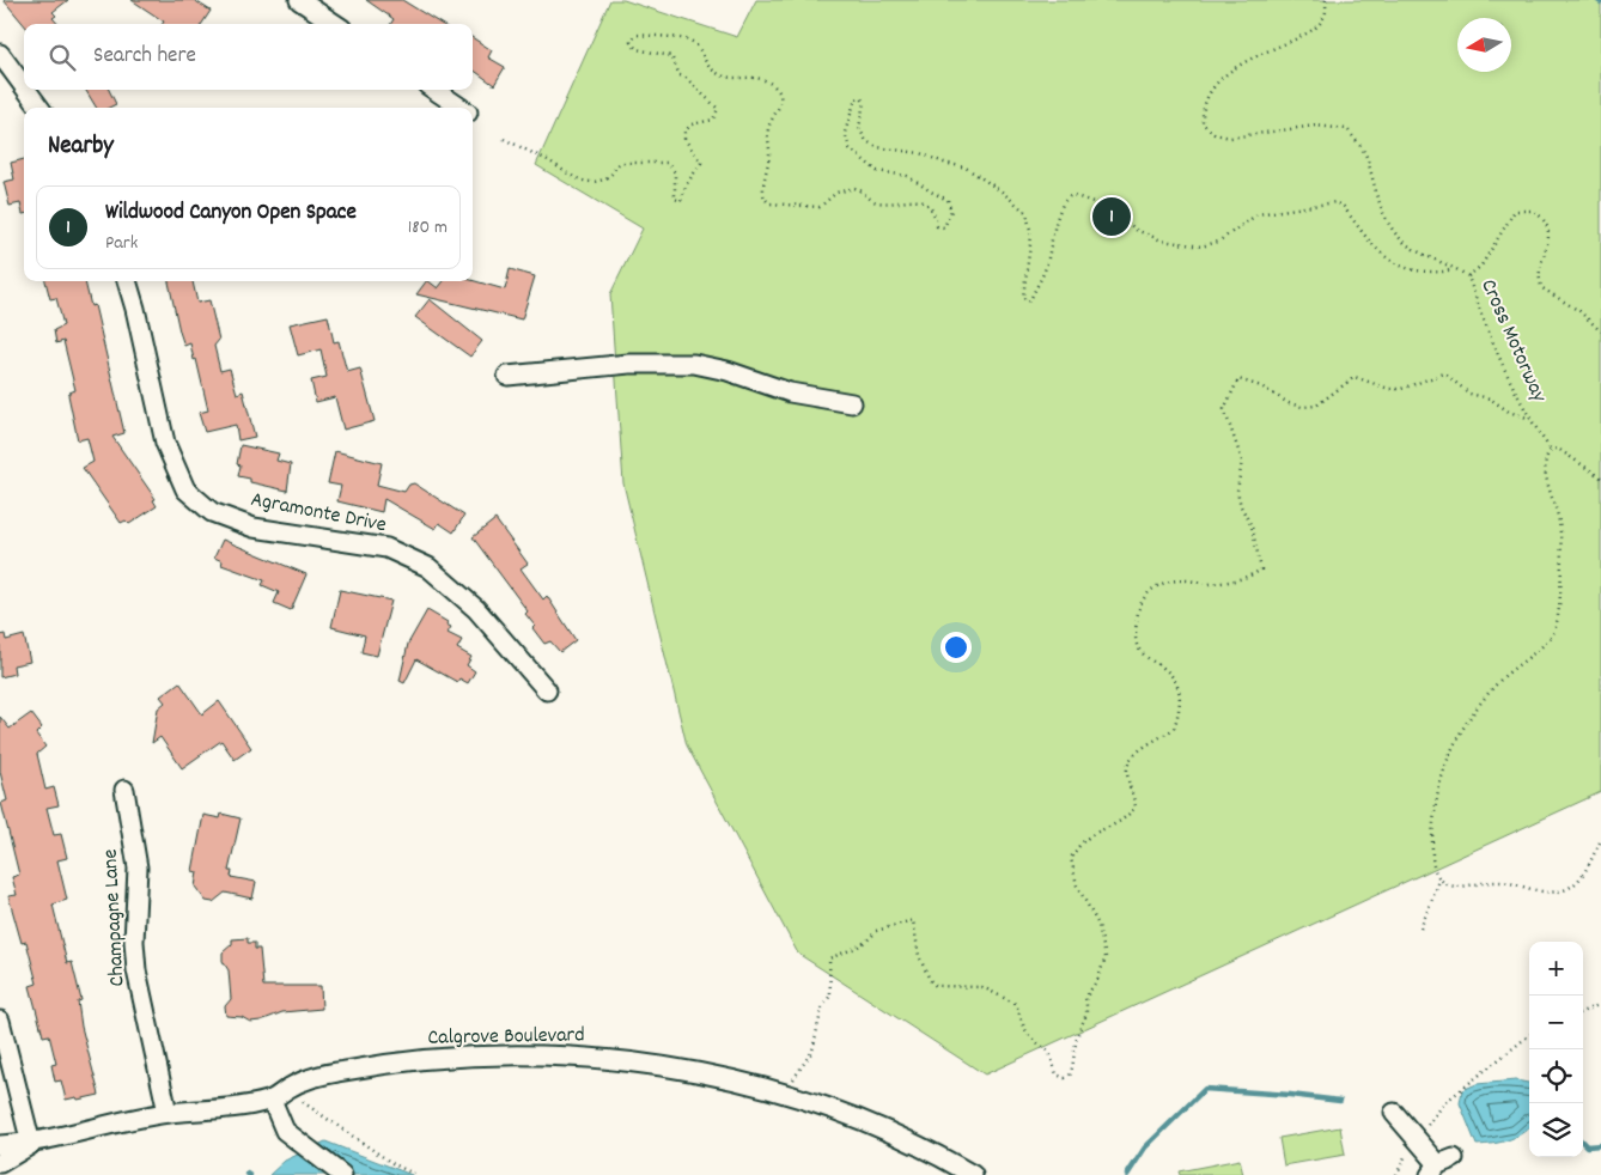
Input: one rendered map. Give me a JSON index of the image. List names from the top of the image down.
{
  "streets": {
    "street": ["Agramonte Drive", "Champagne Lane", "Calgrove Boulevard"],
    "path": ["Cross Motorway"]
  },
  "crossings": [
    ["Champagne Lane", "Calgrove Boulevard"]
  ],
  "north": "left",
  "page": {
    "search": "Search here",
    "heading": "Nearby",
    "list": [
      {
        "mark": "1",
        "name": "Wildwood Canyon Open Space",
        "note": "Park",
        "value": "180 m"
      }
    ],
    "pins": "1",
    "map_buttons": ["+", "−"]
  }
}
